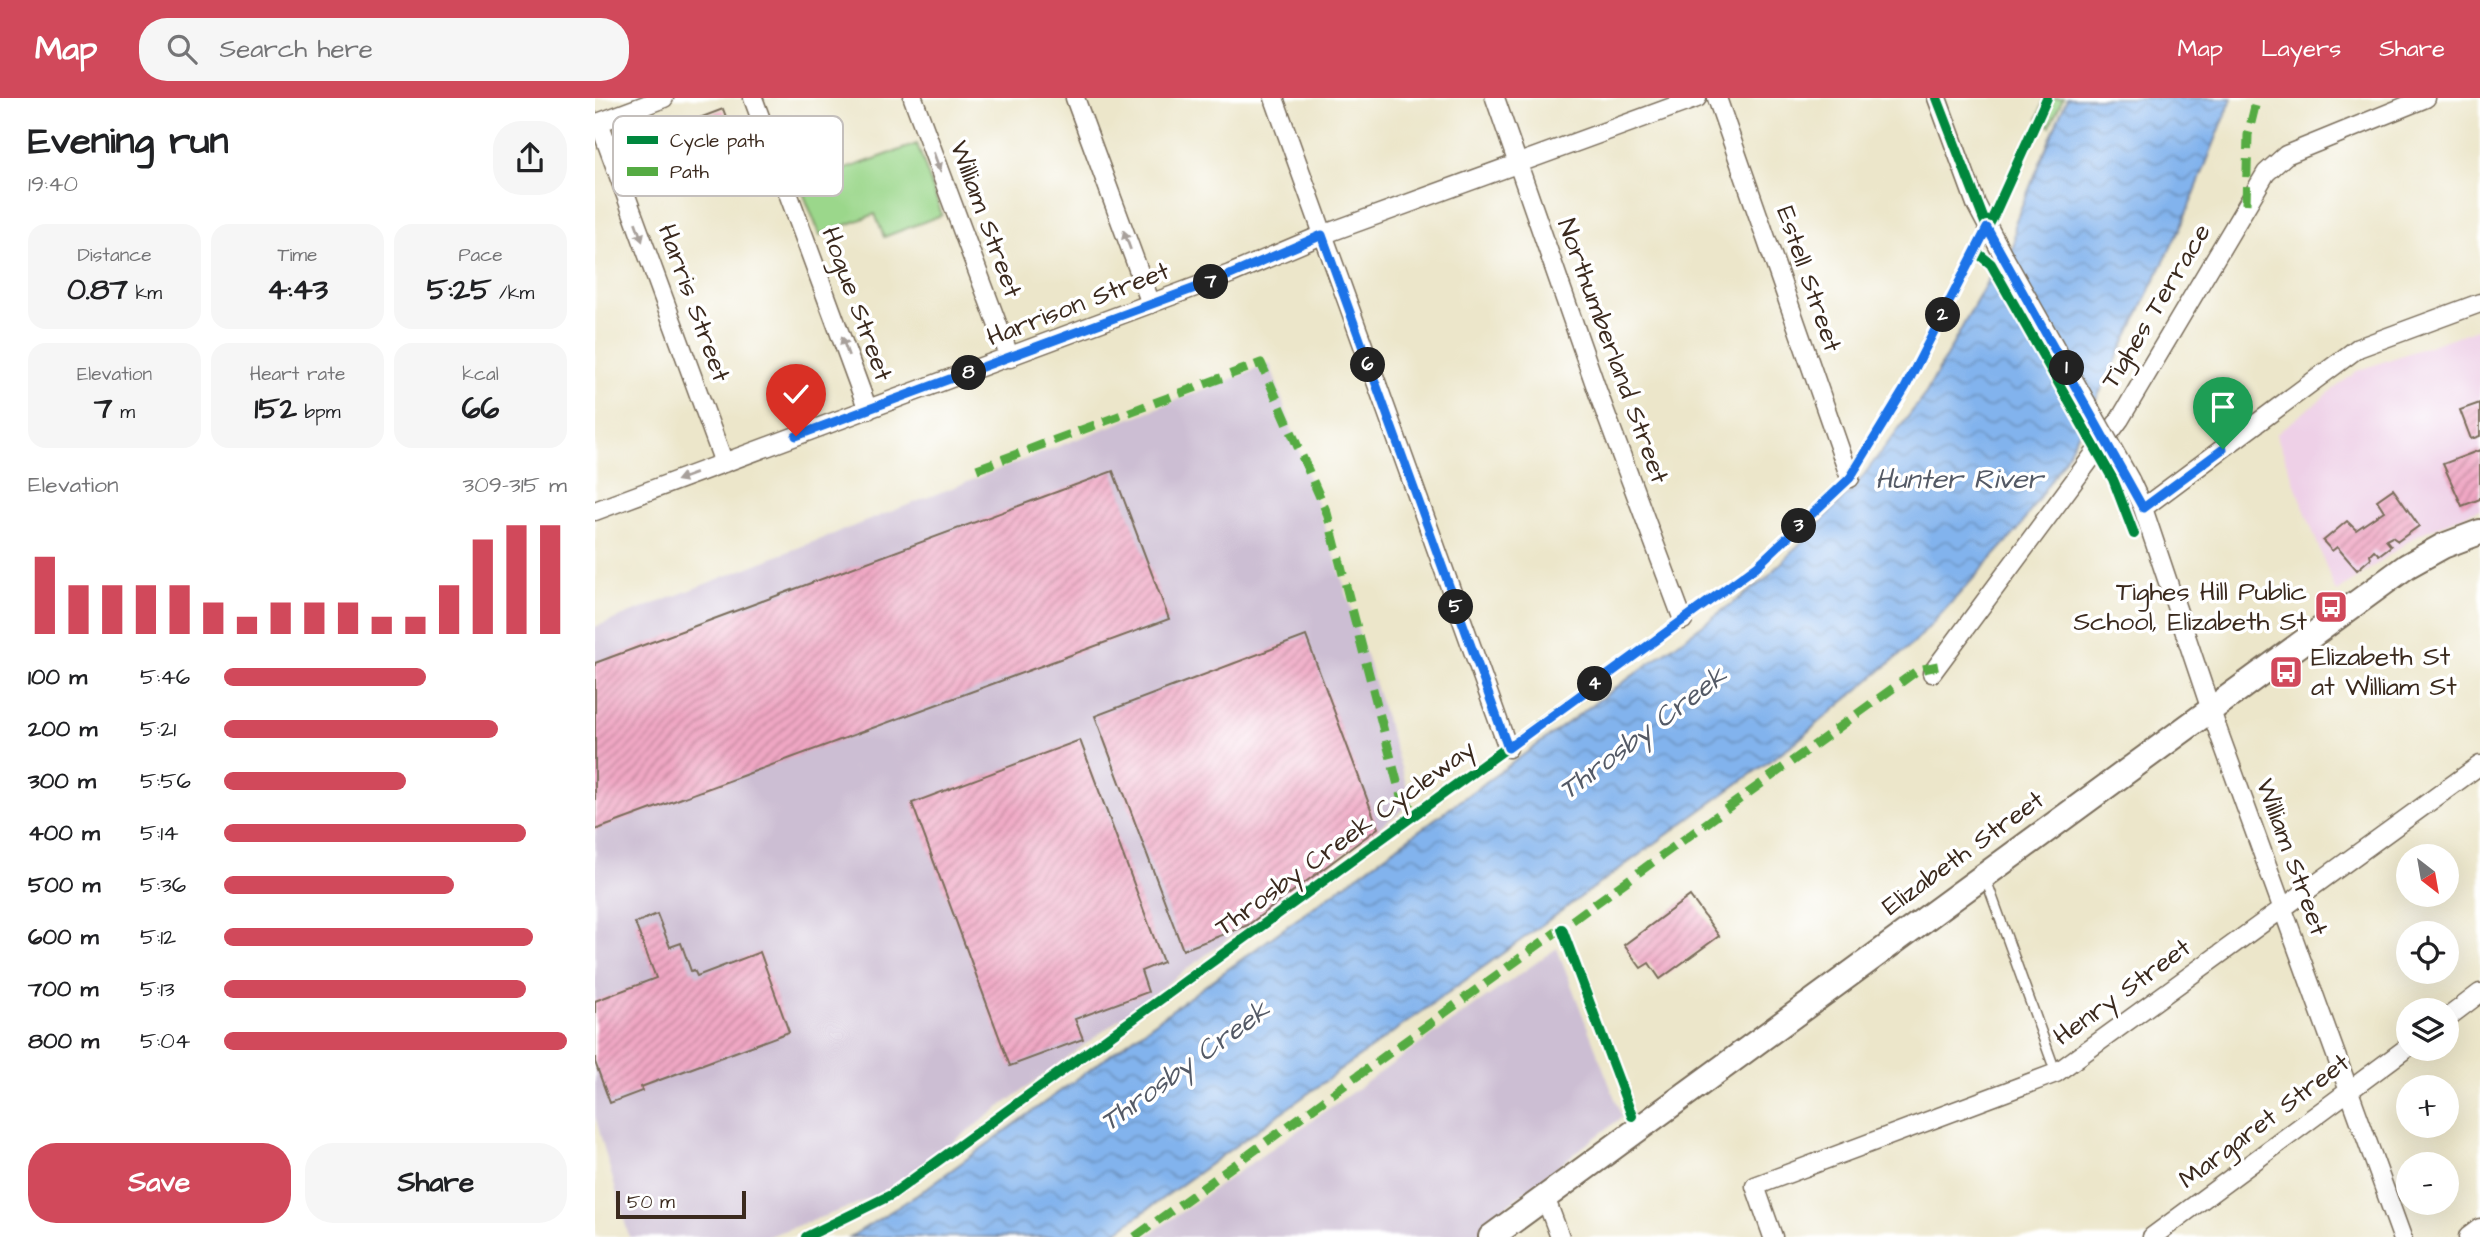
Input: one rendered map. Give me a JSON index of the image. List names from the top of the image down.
{
  "streets": {
    "main road": ["Elizabeth Street"],
    "street": [
      "William Street",
      "Estell Street",
      "Harris Street",
      "Hogue Street",
      "Harrison Street",
      "Tighes Terrace",
      "Northumberland Street",
      "Henry Street",
      "Margaret Street"
    ],
    "cycle path": ["Throsby Creek Cycleway"]
  },
  "crossings": [
    ["William Street", "Harrison Street"],
    ["William Street", "Elizabeth Street"],
    ["William Street", "Henry Street"],
    ["William Street", "Margaret Street"],
    ["Harris Street", "Harrison Street"],
    ["Hogue Street", "Harrison Street"],
    ["Harrison Street", "Northumberland Street"]
  ],
  "one_way": ["Harris Street", "Hogue Street"],
  "water": ["Hunter River", "Throsby Creek"],
  "places": {
    "bus stop": ["Tighes Hill Public School, Elizabeth St", "Elizabeth St at William St"]
  },
  "legend": ["Cycle path", "Path"],
  "scale_bar": "50 m",
  "north": "bottom right",
  "page": {
    "header": "Map",
    "search": "Search here",
    "nav": ["Map", "Layers", "Share"],
    "heading": ["Evening run", "19:40"],
    "stats": [
      ["Distance", "0.87 km"],
      ["Time", "4:43"],
      ["Pace", "5:25 /km"],
      ["Elevation", "7 m"],
      ["Heart rate", "152 bpm"],
      ["kcal", "66"]
    ],
    "pins": [
      "7",
      "2",
      "6",
      "1",
      "8",
      "3",
      "5",
      "4"
    ],
    "chart": ["Elevation", "309–315 m"],
    "list": [
      {
        "name": "100 m",
        "note": "5:46"
      },
      {
        "name": "200 m",
        "note": "5:21"
      },
      {
        "name": "300 m",
        "note": "5:56"
      },
      {
        "name": "400 m",
        "note": "5:14"
      },
      {
        "name": "500 m",
        "note": "5:36"
      },
      {
        "name": "600 m",
        "note": "5:12"
      },
      {
        "name": "700 m",
        "note": "5:13"
      },
      {
        "name": "800 m",
        "note": "5:04"
      }
    ],
    "map_buttons": ["+", "−"],
    "buttons": ["Save", "Share"],
    "scale": "50 m"
  }
}
